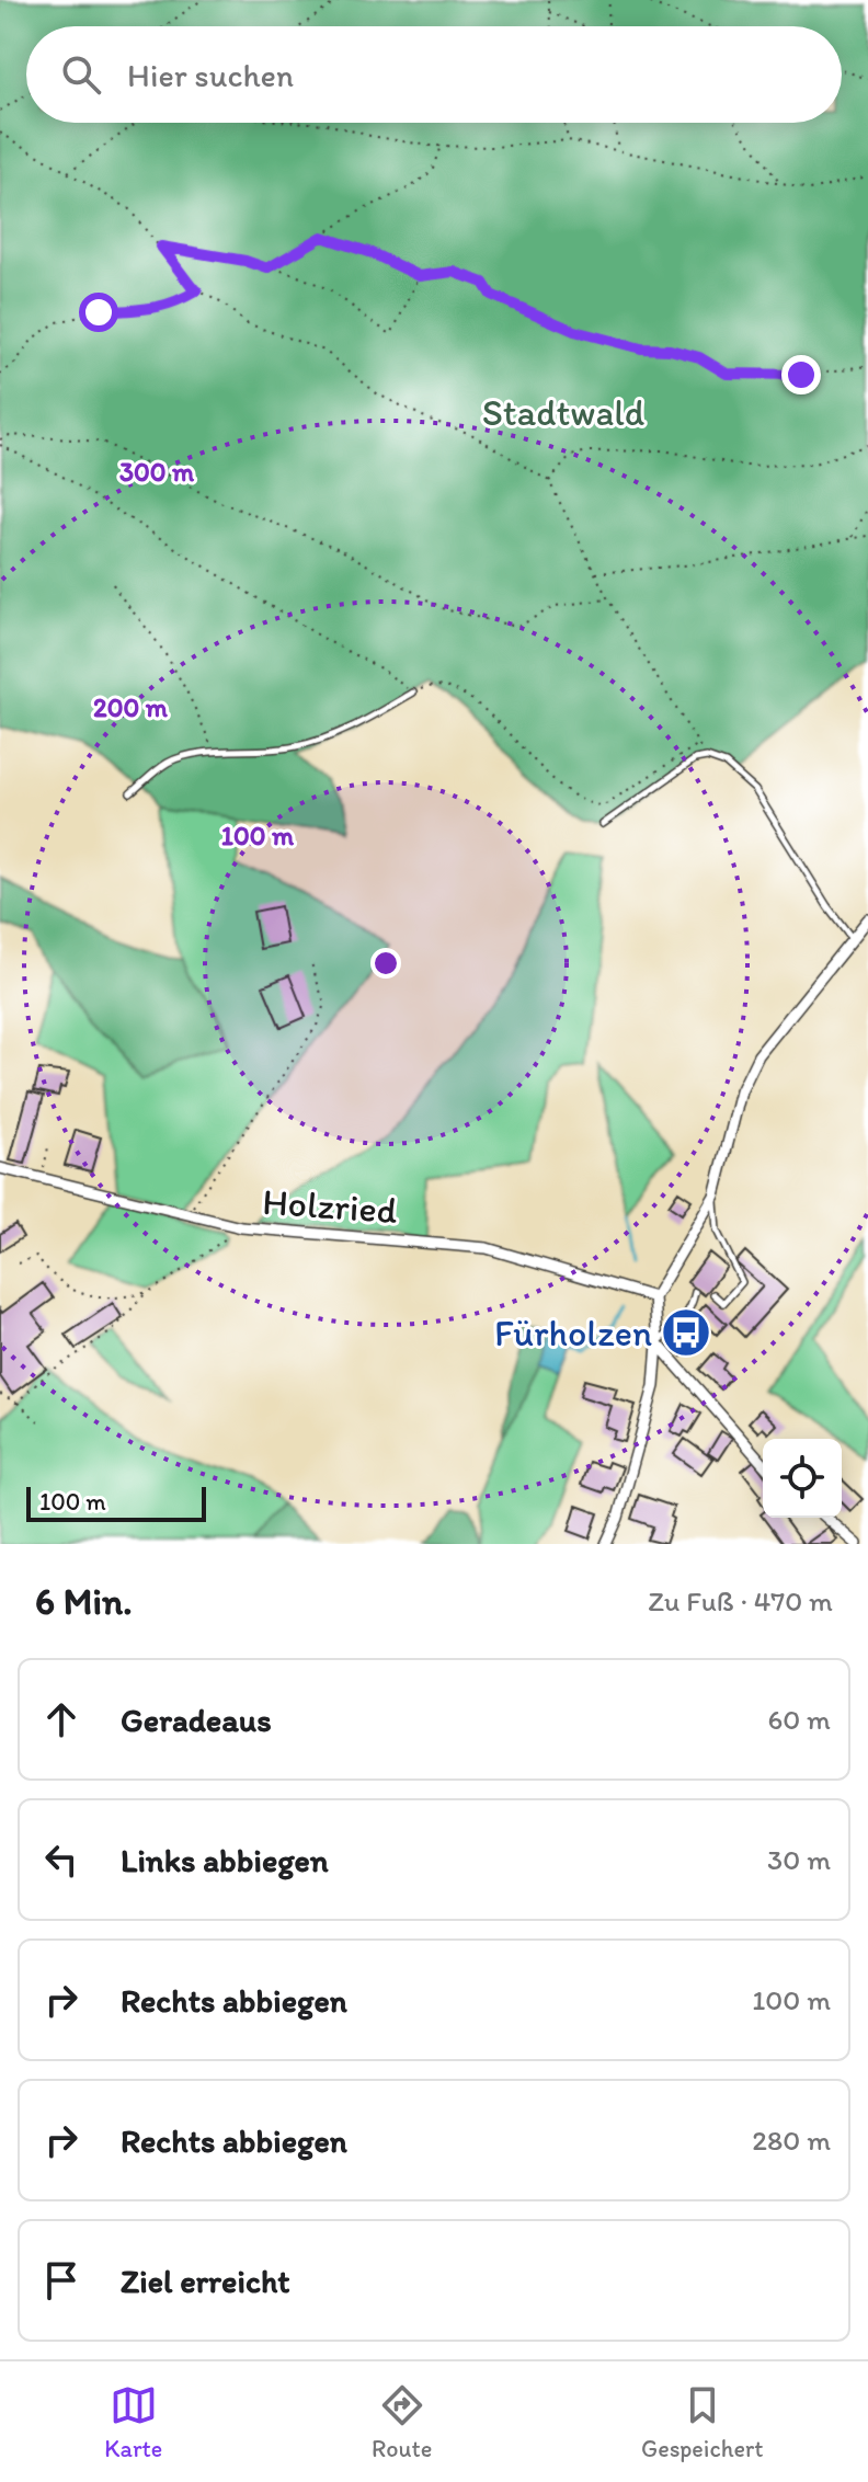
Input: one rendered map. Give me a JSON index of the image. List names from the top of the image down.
{
  "streets": {
    "street": ["Holzried"]
  },
  "parks": ["Stadtwald"],
  "places": {
    "bus stop": ["Fürholzen"]
  },
  "scale_bar": "100 m",
  "page": {
    "search": "Hier suchen",
    "scale": "100 m",
    "heading": ["6 Min.", "Zu Fuß · 470 m"],
    "list": [
      ["Geradeaus", "60 m"],
      ["Links abbiegen", "30 m"],
      ["Rechts abbiegen", "100 m"],
      ["Rechts abbiegen", "280 m"],
      "Ziel erreicht"
    ],
    "nav": ["Karte", "Route", "Gespeichert"]
  },
  "rings": ["300 m", "200 m", "100 m"]
}
